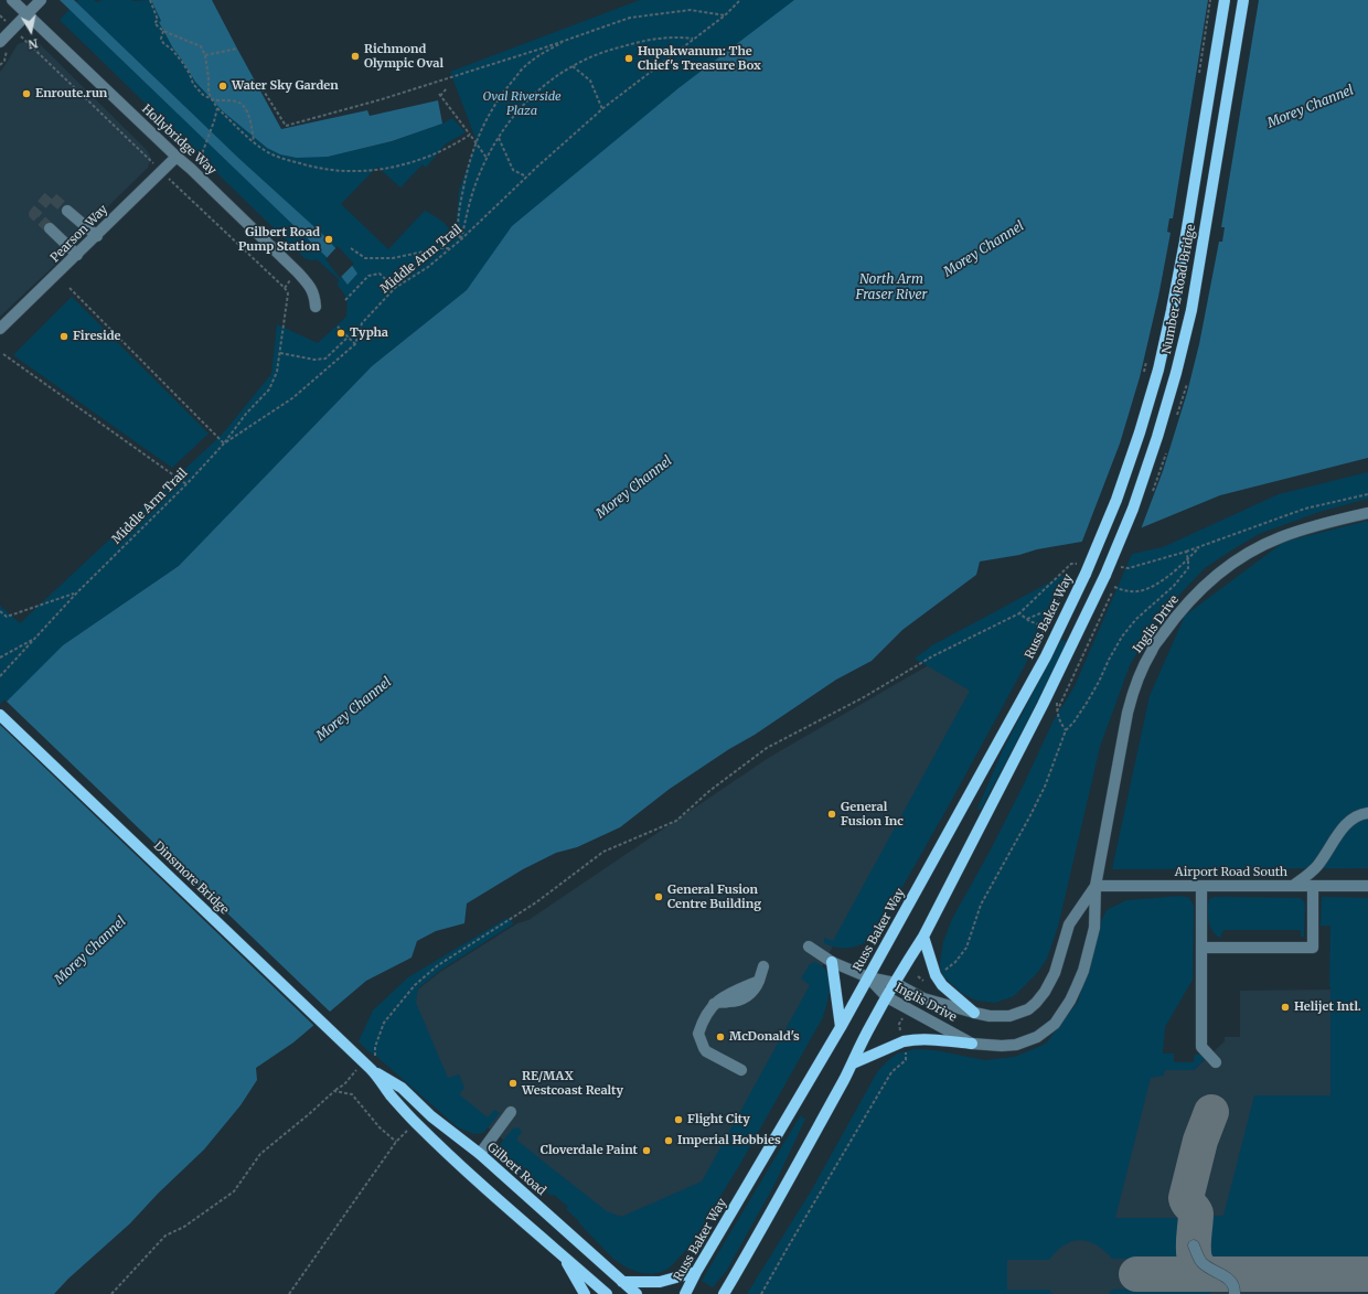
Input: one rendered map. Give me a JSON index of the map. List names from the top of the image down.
{
  "streets": {
    "main road": [
      "Number 2 Road Bridge",
      "Russ Baker Way",
      "Dinsmore Bridge",
      "Gilbert Road"
    ],
    "street": [
      "Hollybridge Way",
      "Pearson Way",
      "Inglis Drive",
      "Airport Road South"
    ],
    "path": ["Middle Arm Trail"]
  },
  "crossings": [
    ["Hollybridge Way", "Pearson Way"],
    ["Number 2 Road Bridge", "Russ Baker Way"],
    ["Russ Baker Way", "Inglis Drive"],
    ["Inglis Drive", "Airport Road South"],
    ["Dinsmore Bridge", "Gilbert Road"]
  ],
  "water": ["Morey Channel", "North Arm Fraser River"],
  "parks": ["Oval Riverside Plaza"],
  "places": [
    "Richmond Olympic Oval",
    "Hupakwanum: The Chief's Treasure Box",
    "Water Sky Garden",
    "Enroute.run",
    "Gilbert Road Pump Station",
    "Typha",
    "Fireside",
    "General Fusion Inc",
    "General Fusion Centre Building",
    "Helijet Intl.",
    "McDonald's",
    "RE/MAX Westcoast Realty",
    "Flight City",
    "Imperial Hobbies",
    "Cloverdale Paint"
  ],
  "north": "bottom"
}
